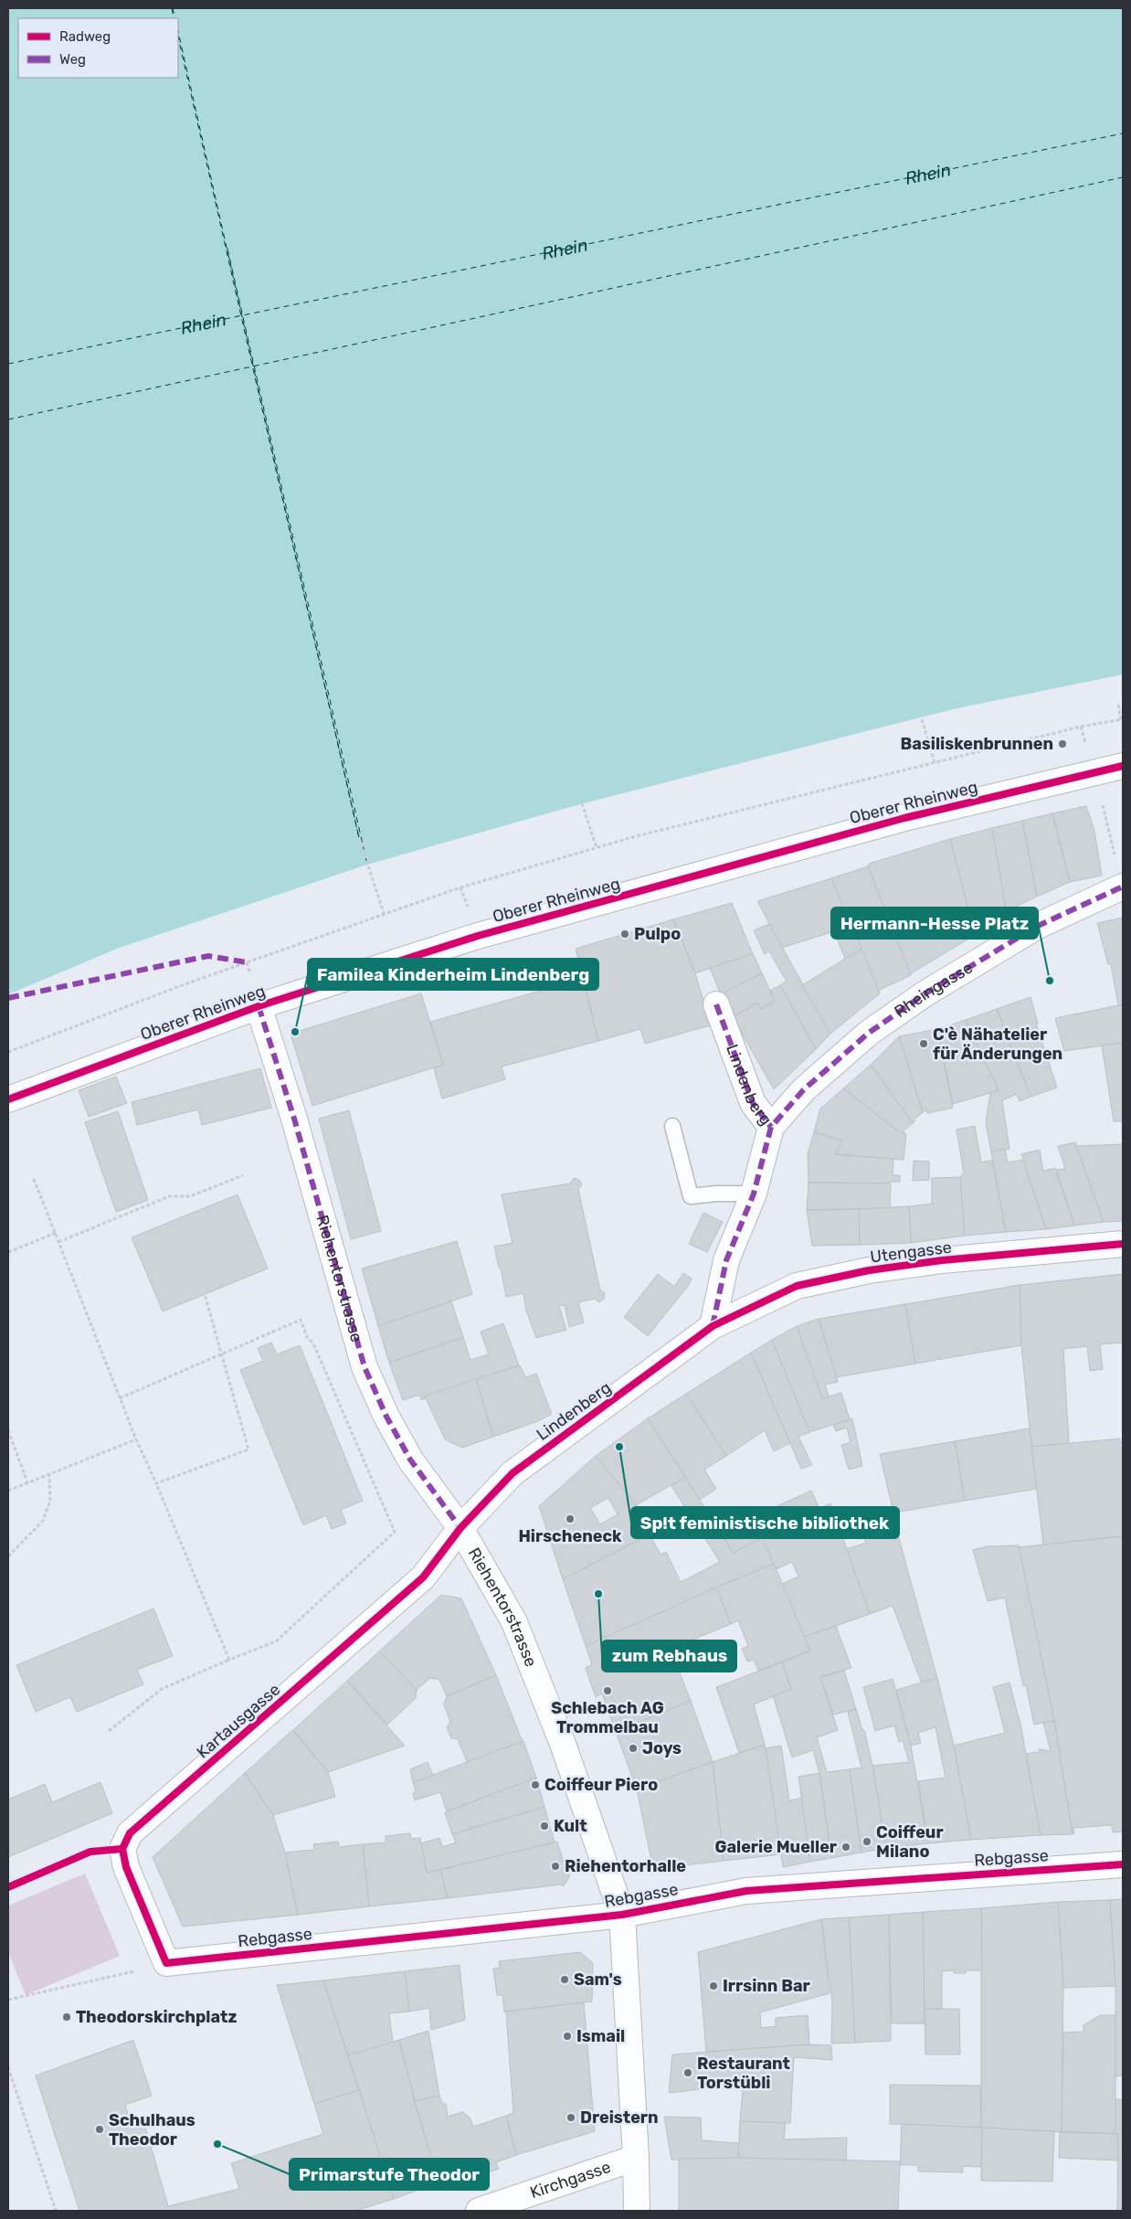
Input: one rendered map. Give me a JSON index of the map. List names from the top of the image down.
{
  "streets": {
    "street": [
      "Oberer Rheinweg",
      "Rheingasse",
      "Lindenberg",
      "Utengasse",
      "Riehentorstrasse",
      "Kartausgasse",
      "Rebgasse",
      "Kirchgasse"
    ]
  },
  "crossings": [
    ["Oberer Rheinweg", "Riehentorstrasse"],
    ["Rheingasse", "Lindenberg"],
    ["Lindenberg", "Utengasse"],
    ["Lindenberg", "Riehentorstrasse"],
    ["Lindenberg", "Kartausgasse"],
    ["Riehentorstrasse", "Kartausgasse"],
    ["Riehentorstrasse", "Rebgasse"],
    ["Riehentorstrasse", "Kirchgasse"],
    ["Kartausgasse", "Rebgasse"]
  ],
  "water": ["Rhein"],
  "places": [
    "Basiliskenbrunnen",
    "Pulpo",
    "Hermann-Hesse Platz",
    "Familea Kinderheim Lindenberg",
    "C'è Nähatelier für Änderungen",
    "Sp!t feministische bibliothek",
    "Hirscheneck",
    "zum Rebhaus",
    "Schlebach AG Trommelbau",
    "Joys",
    "Coiffeur Piero",
    "Kult",
    "Coiffeur Milano",
    "Galerie Mueller",
    "Riehentorhalle",
    "Sam's",
    "Irrsinn Bar",
    "Theodorskirchplatz",
    "Ismail",
    "Restaurant Torstübli",
    "Dreistern",
    "Schulhaus Theodor",
    "Primarstufe Theodor"
  ],
  "legend": ["Radweg", "Weg"]
}
